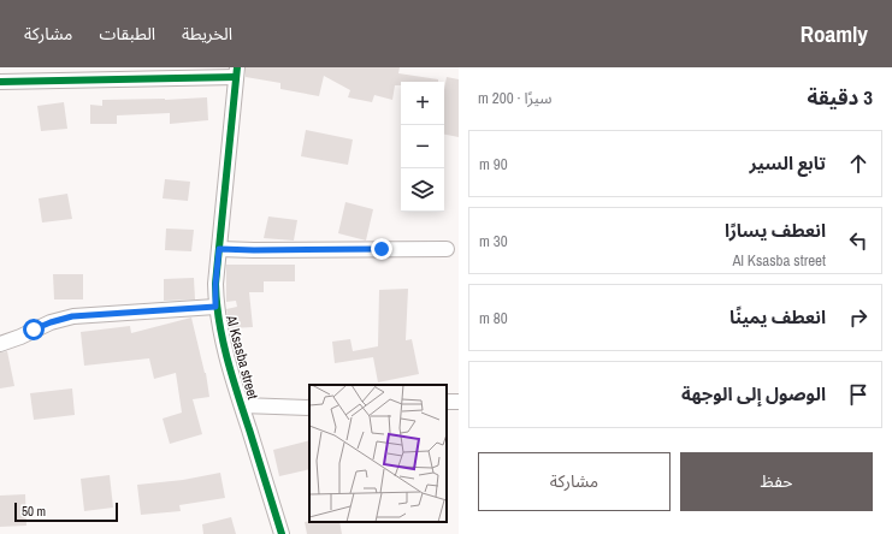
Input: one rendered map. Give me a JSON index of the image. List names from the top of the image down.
{
  "streets": {
    "street": ["Al Ksasba street"]
  },
  "scale_bar": "50 m",
  "page": {
    "header": "Roamly",
    "nav": ["الخريطة", "الطبقات", "مشاركة"],
    "heading": ["3 دقيقة", "سيرًا · 200 m"],
    "map_buttons": ["+", "−"],
    "list": [
      ["تابع السير", "90 m"],
      ["انعطف يسارًا", "Al Ksasba street", "30 m"],
      ["انعطف يمينًا", "80 m"],
      "الوصول إلى الوجهة"
    ],
    "buttons": ["حفظ", "مشاركة"],
    "scale": "50 m"
  }
}
